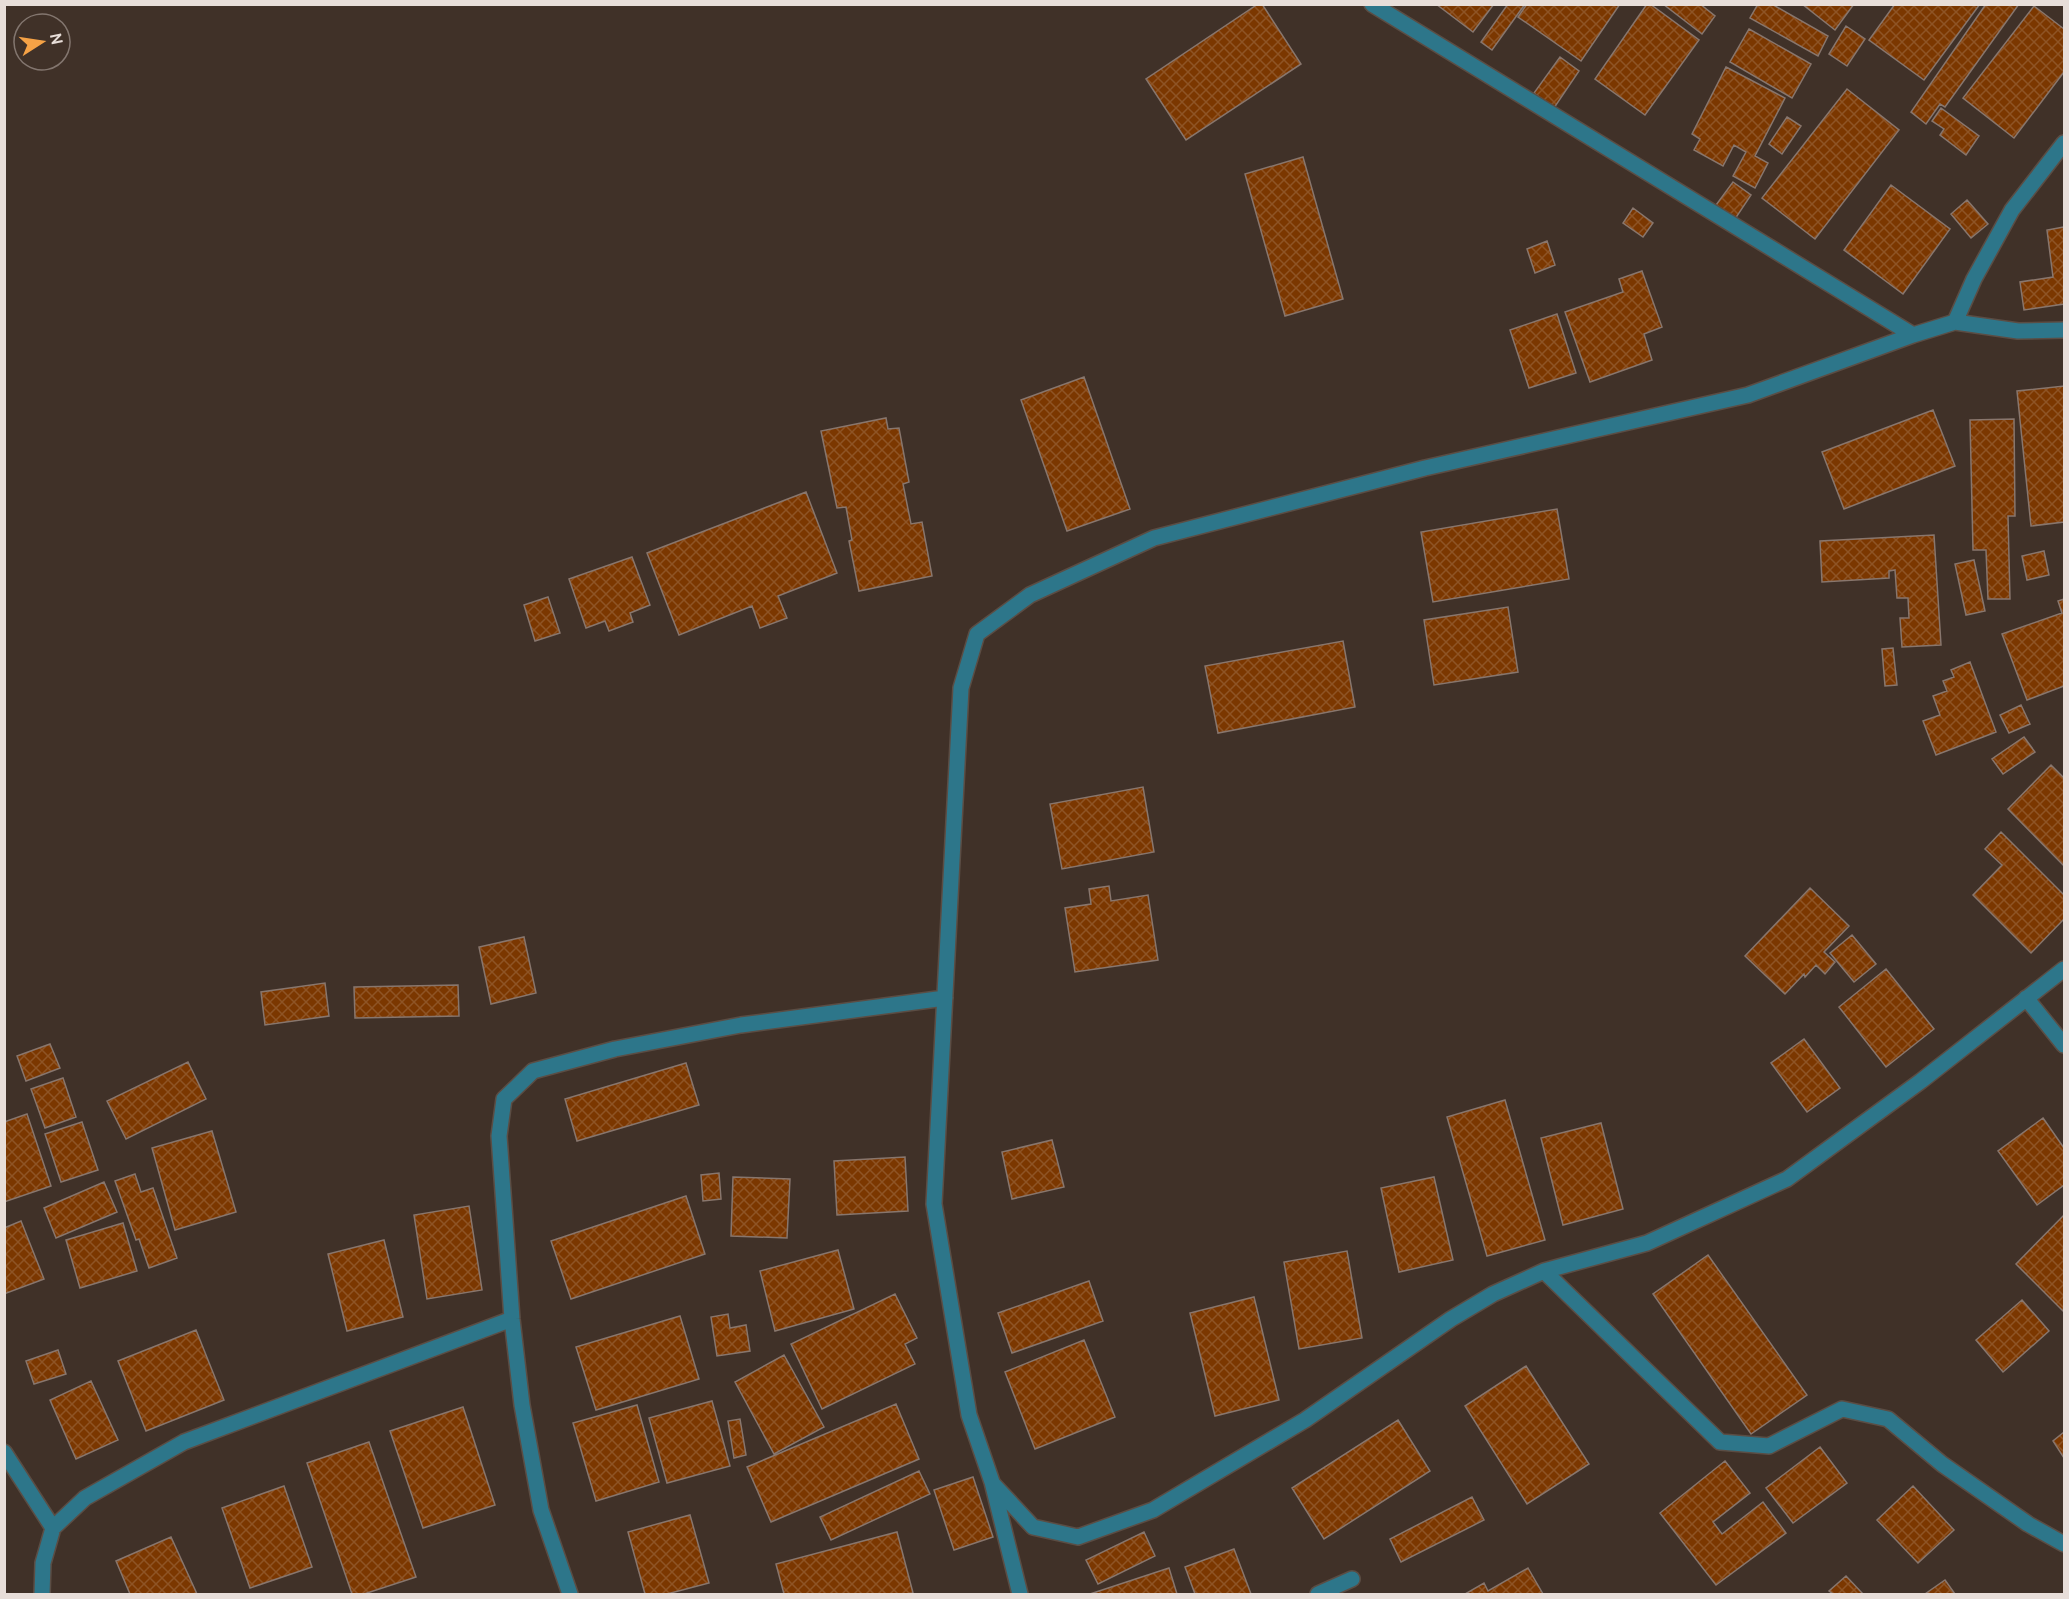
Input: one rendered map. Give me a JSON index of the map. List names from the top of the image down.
{
  "north": "right"
}
